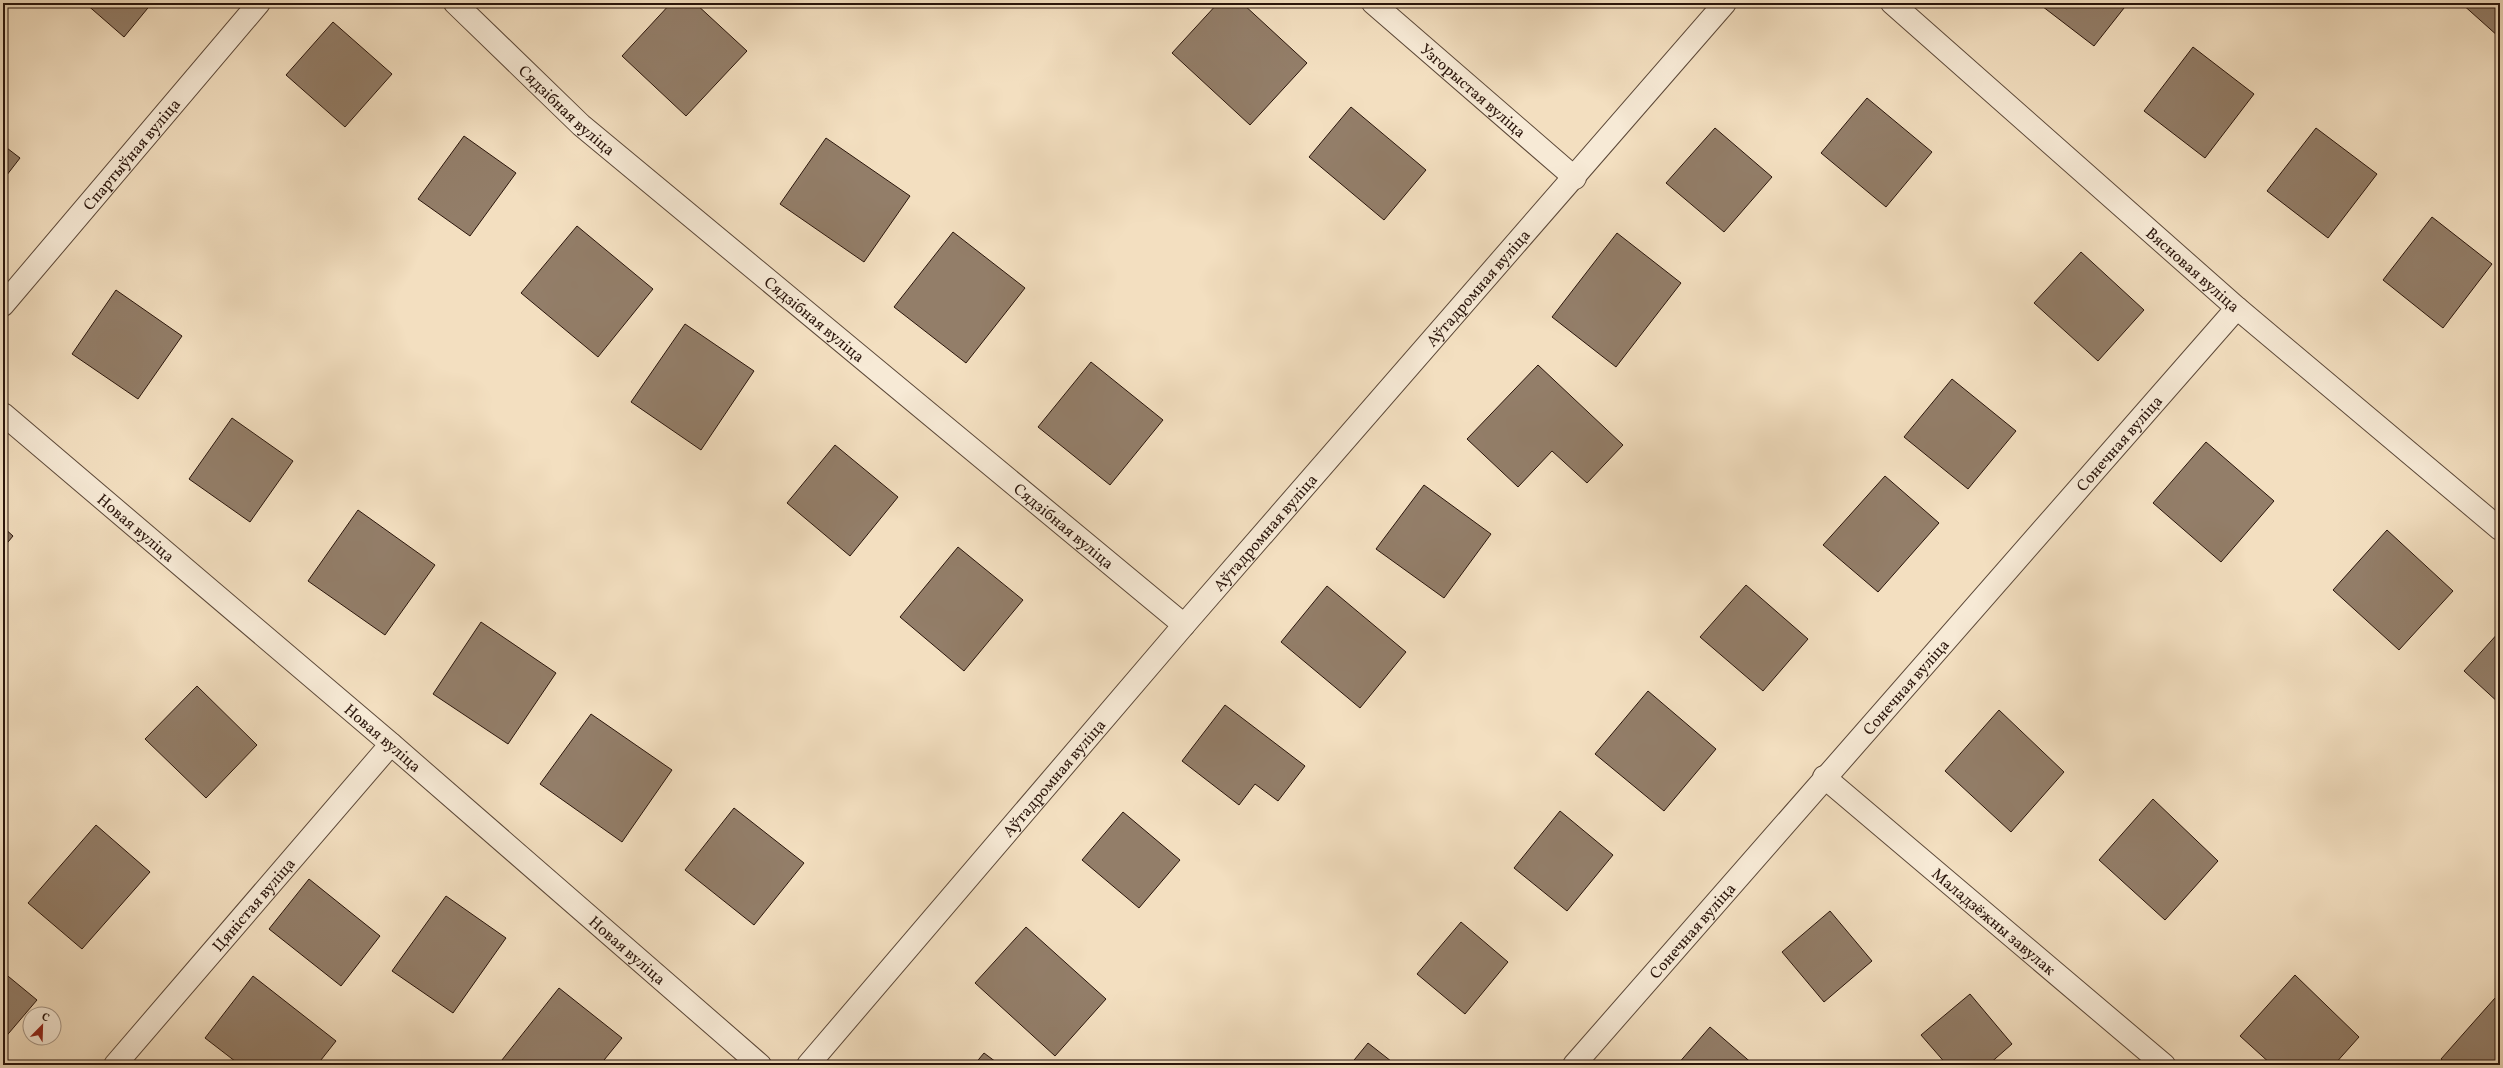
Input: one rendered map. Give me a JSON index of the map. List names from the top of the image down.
{
  "streets": {
    "street": [
      "Узгорыстая вуліца",
      "Сядзібная вуліца",
      "Спартыўная вуліца",
      "Вясновая вуліца",
      "Аўтадромная вуліца",
      "Сонечная вуліца",
      "Новая вуліца",
      "Цяністая вуліца",
      "Маладзёжны завулак"
    ]
  },
  "crossings": [
    ["Узгорыстая вуліца", "Аўтадромная вуліца"],
    ["Сядзібная вуліца", "Аўтадромная вуліца"],
    ["Вясновая вуліца", "Сонечная вуліца"],
    ["Сонечная вуліца", "Маладзёжны завулак"],
    ["Новая вуліца", "Цяністая вуліца"]
  ],
  "north": "top right"
}
